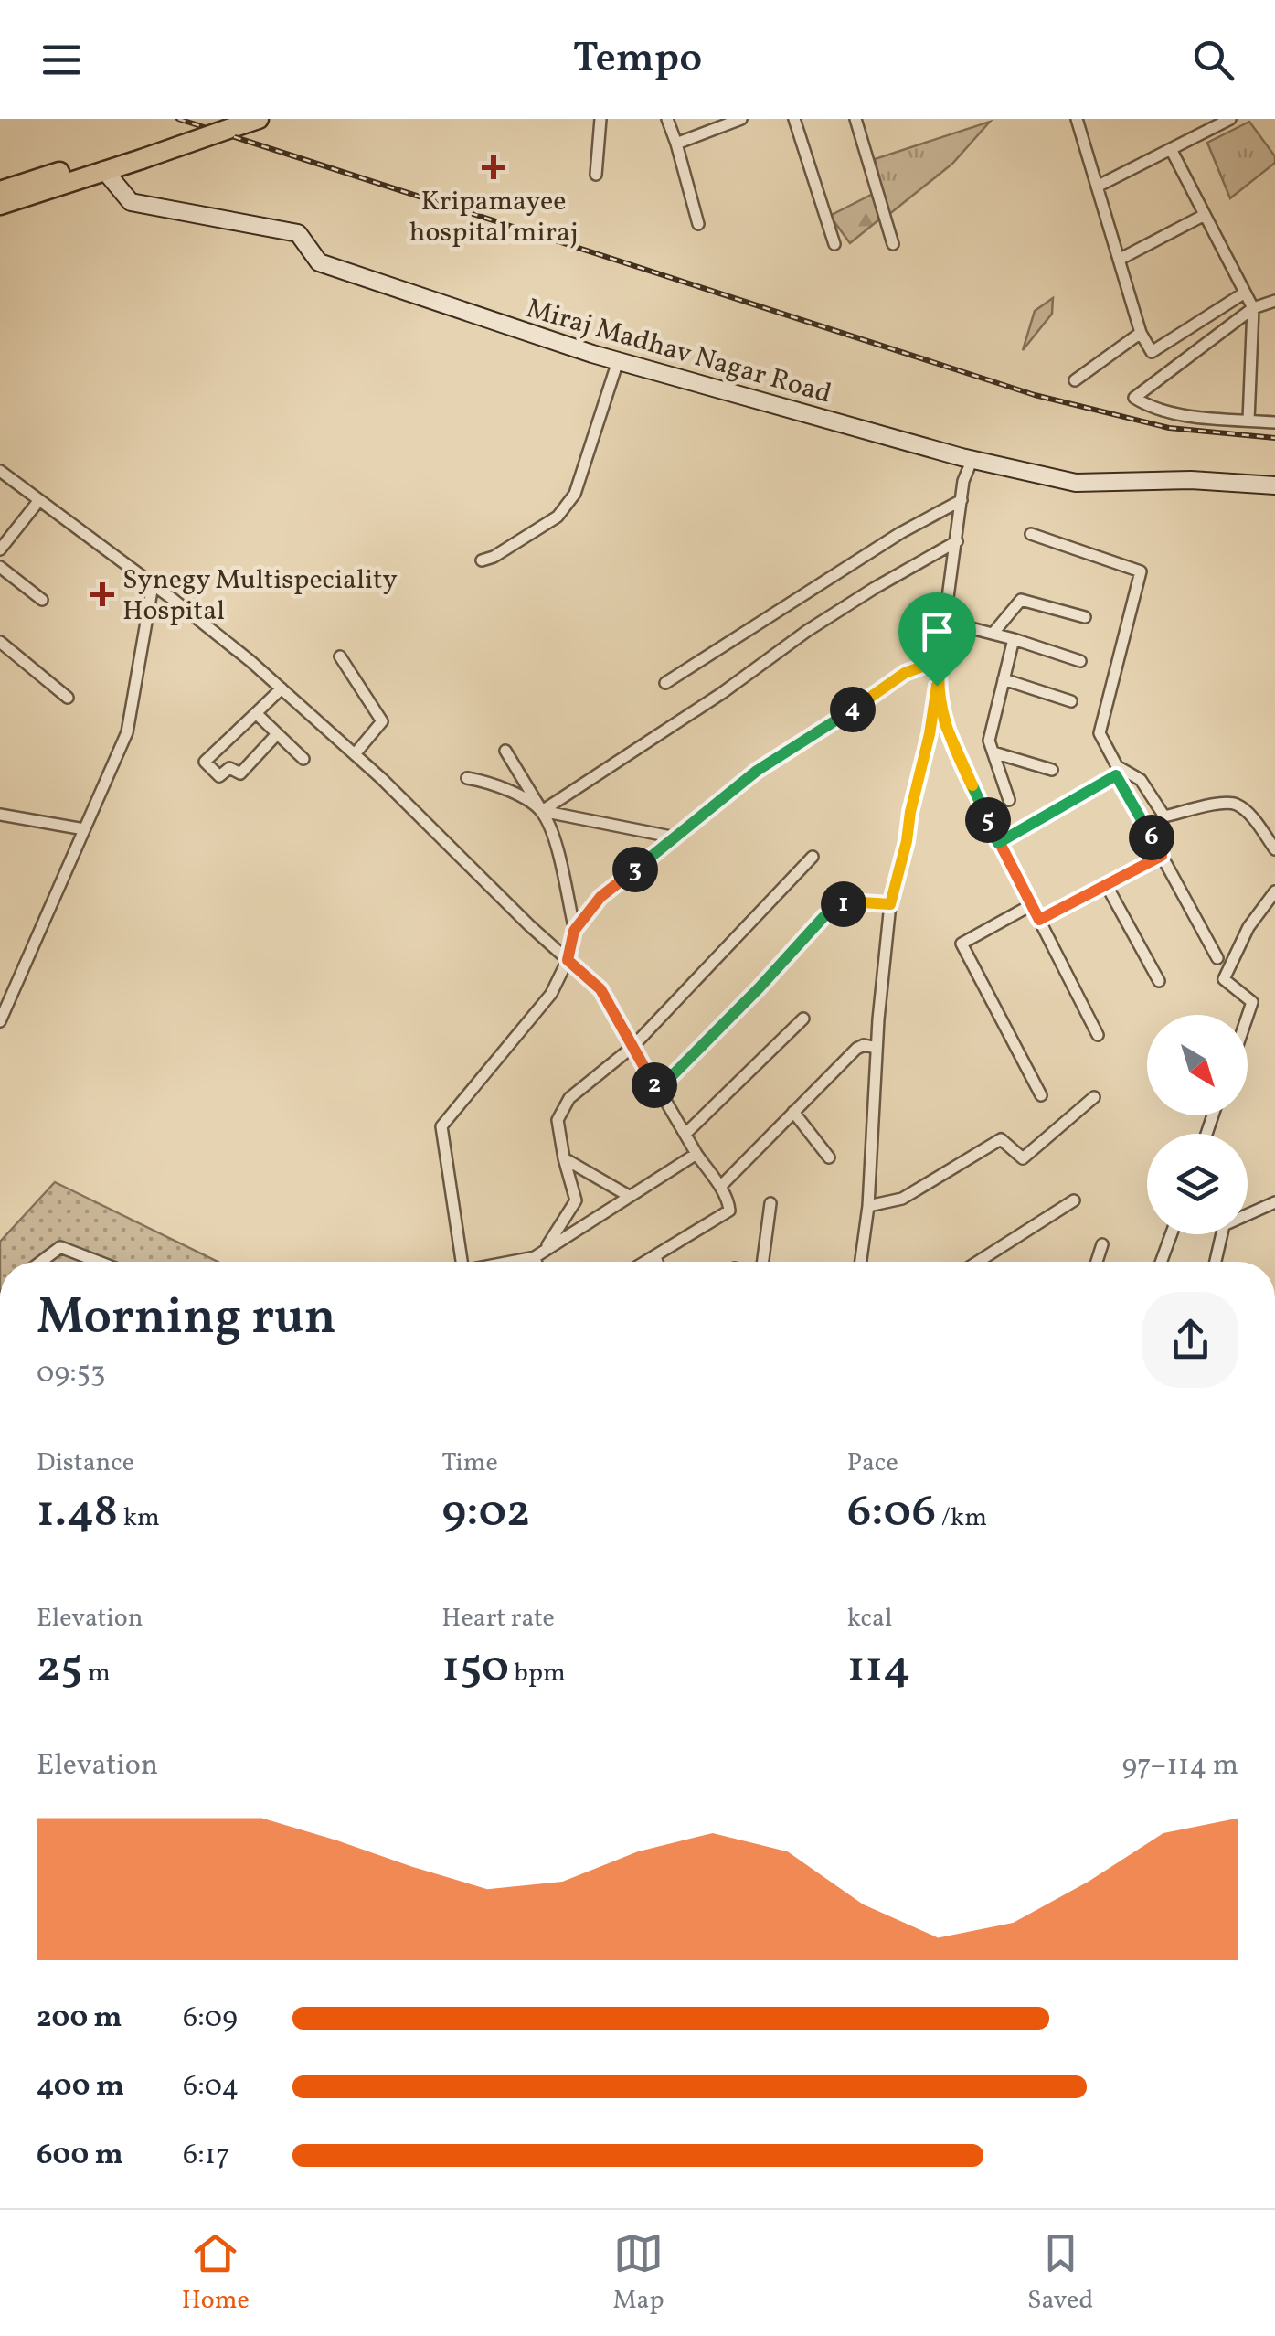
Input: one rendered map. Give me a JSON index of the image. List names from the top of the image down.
{
  "streets": {
    "street": ["Miraj Madhav Nagar Road"]
  },
  "places": {
    "health": ["Kripamayee hospital miraj", "Synegy Multispeciality Hospital"]
  },
  "north": "bottom right",
  "page": {
    "header": "Tempo",
    "pins": [
      "4",
      "5",
      "6",
      "3",
      "1",
      "2"
    ],
    "heading": ["Morning run", "09:53"],
    "stats": [
      ["Distance", "1.48 km"],
      ["Time", "9:02"],
      ["Pace", "6:06 /km"],
      ["Elevation", "25 m"],
      ["Heart rate", "150 bpm"],
      ["kcal", "114"]
    ],
    "chart": ["Elevation", "97–114 m"],
    "list": [
      {
        "name": "200 m",
        "note": "6:09"
      },
      {
        "name": "400 m",
        "note": "6:04"
      },
      {
        "name": "600 m",
        "note": "6:17"
      }
    ],
    "tabs": ["Home", "Map", "Saved"]
  }
}
